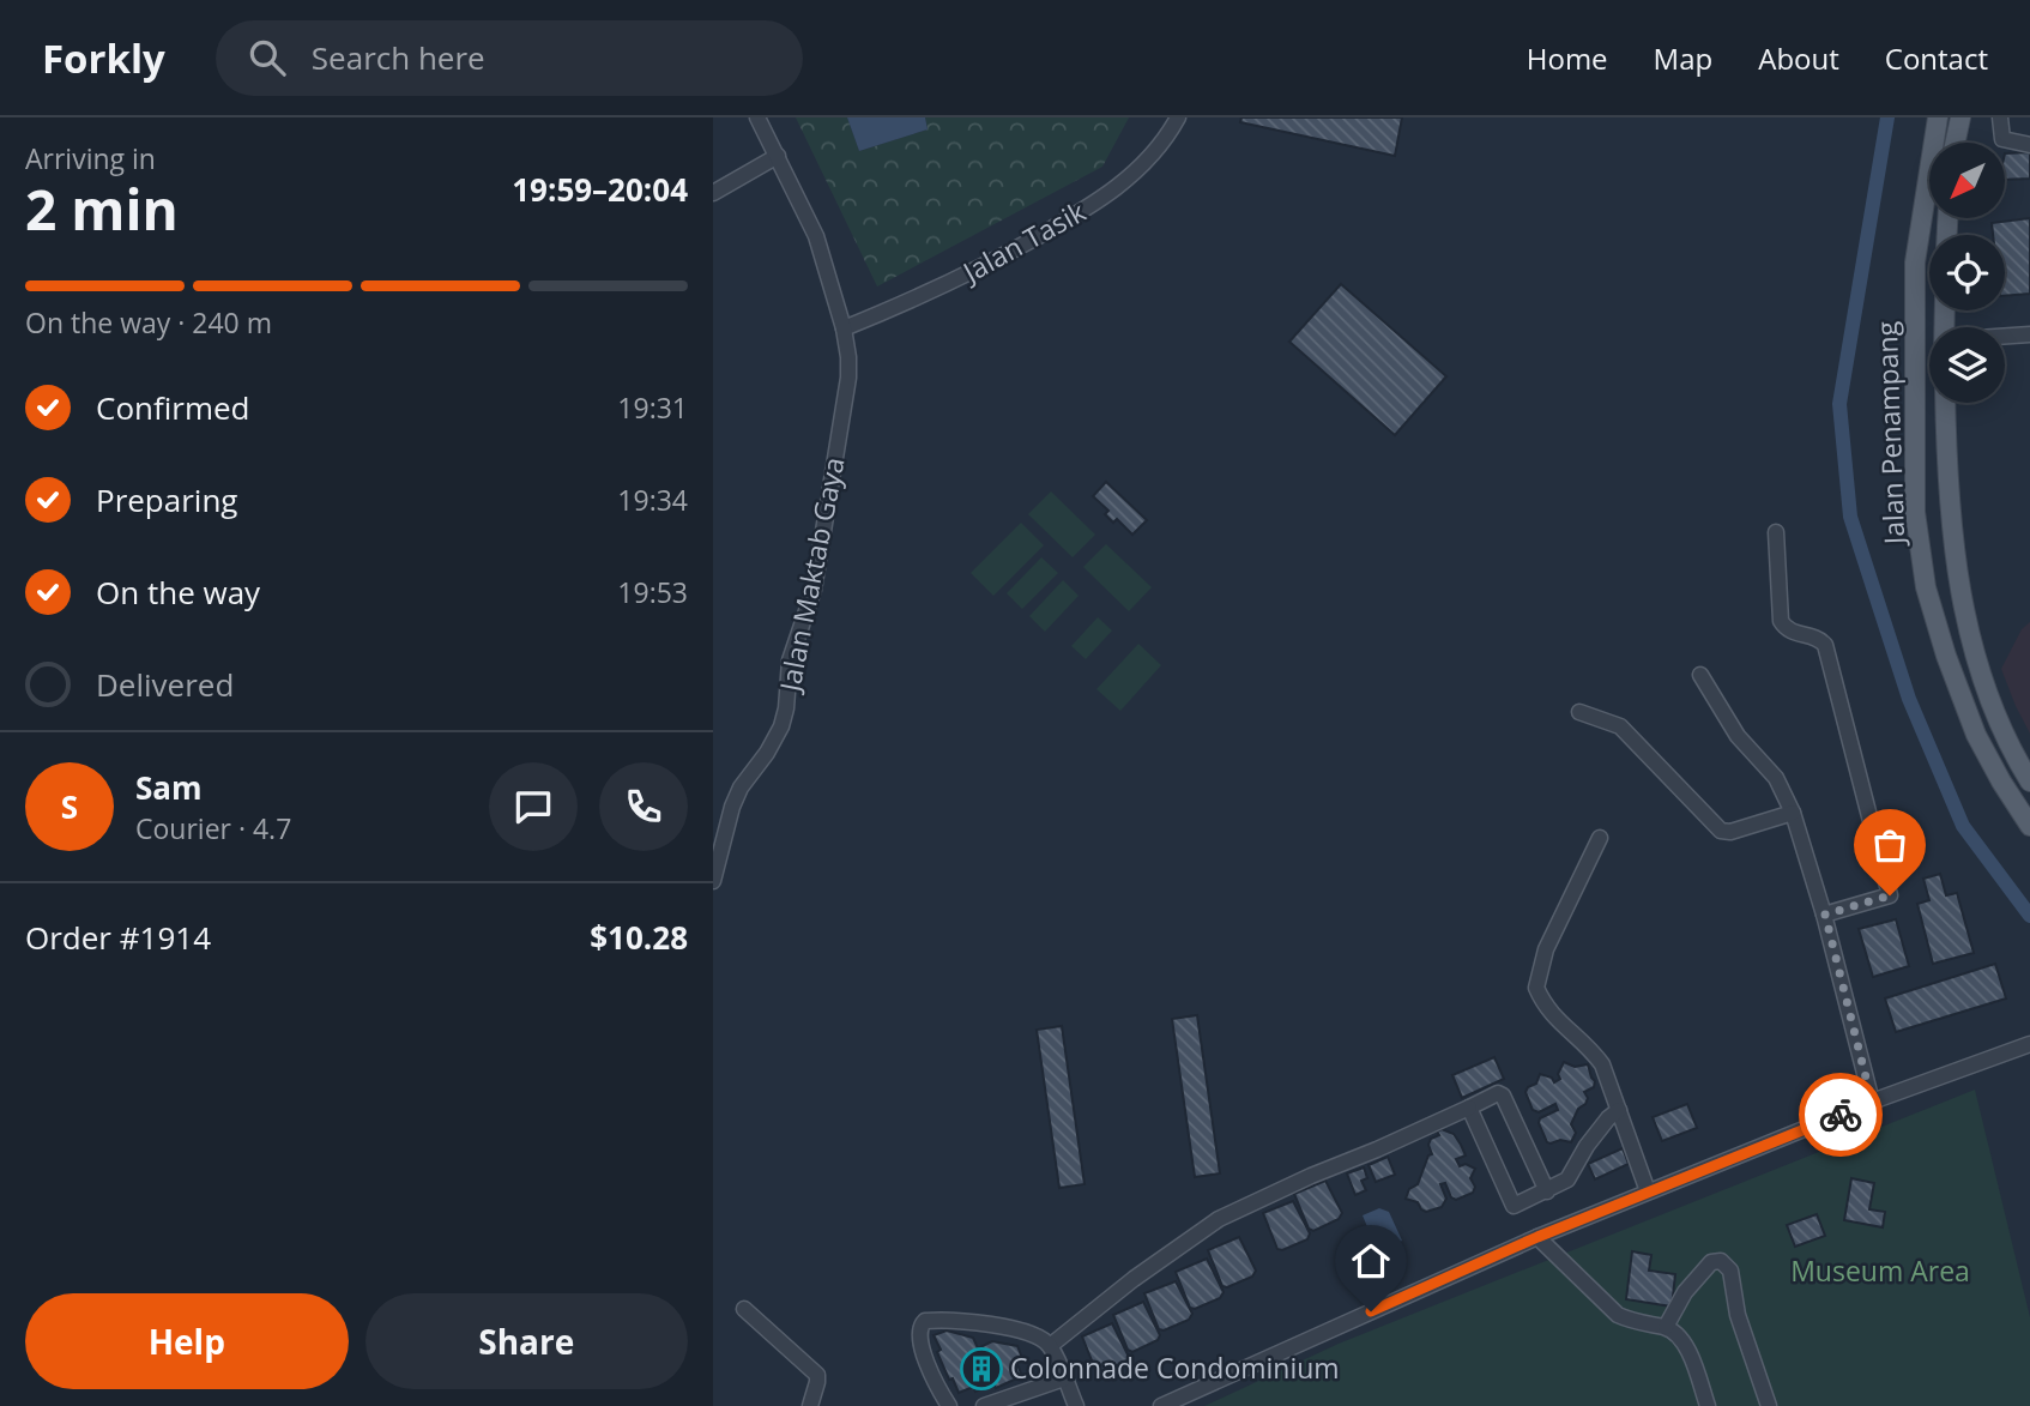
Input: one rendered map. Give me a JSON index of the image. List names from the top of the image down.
{
  "streets": {
    "main road": ["Jalan Penampang"],
    "street": ["Jalan Tasik", "Jalan Maktab Gaya"]
  },
  "crossings": [
    ["Jalan Tasik", "Jalan Maktab Gaya"]
  ],
  "parks": ["Museum Area"],
  "places": {
    "building": ["Colonnade Condominium"]
  },
  "north": "bottom left",
  "page": {
    "header": "Forkly",
    "search": "Search here",
    "nav": [
      "Home",
      "Map",
      "About",
      "Contact"
    ],
    "heading": ["2 min", "Arriving in", "19:59–20:04"],
    "panel": [
      "Sam",
      "Courier · 4.7",
      "Order #1914",
      "$10.28"
    ],
    "bar": "On the way · 240 m",
    "list": [
      ["Confirmed", "19:31"],
      ["Preparing", "19:34"],
      ["On the way", "19:53"],
      "Delivered"
    ],
    "round": "S",
    "buttons": ["Help", "Share"]
  }
}
